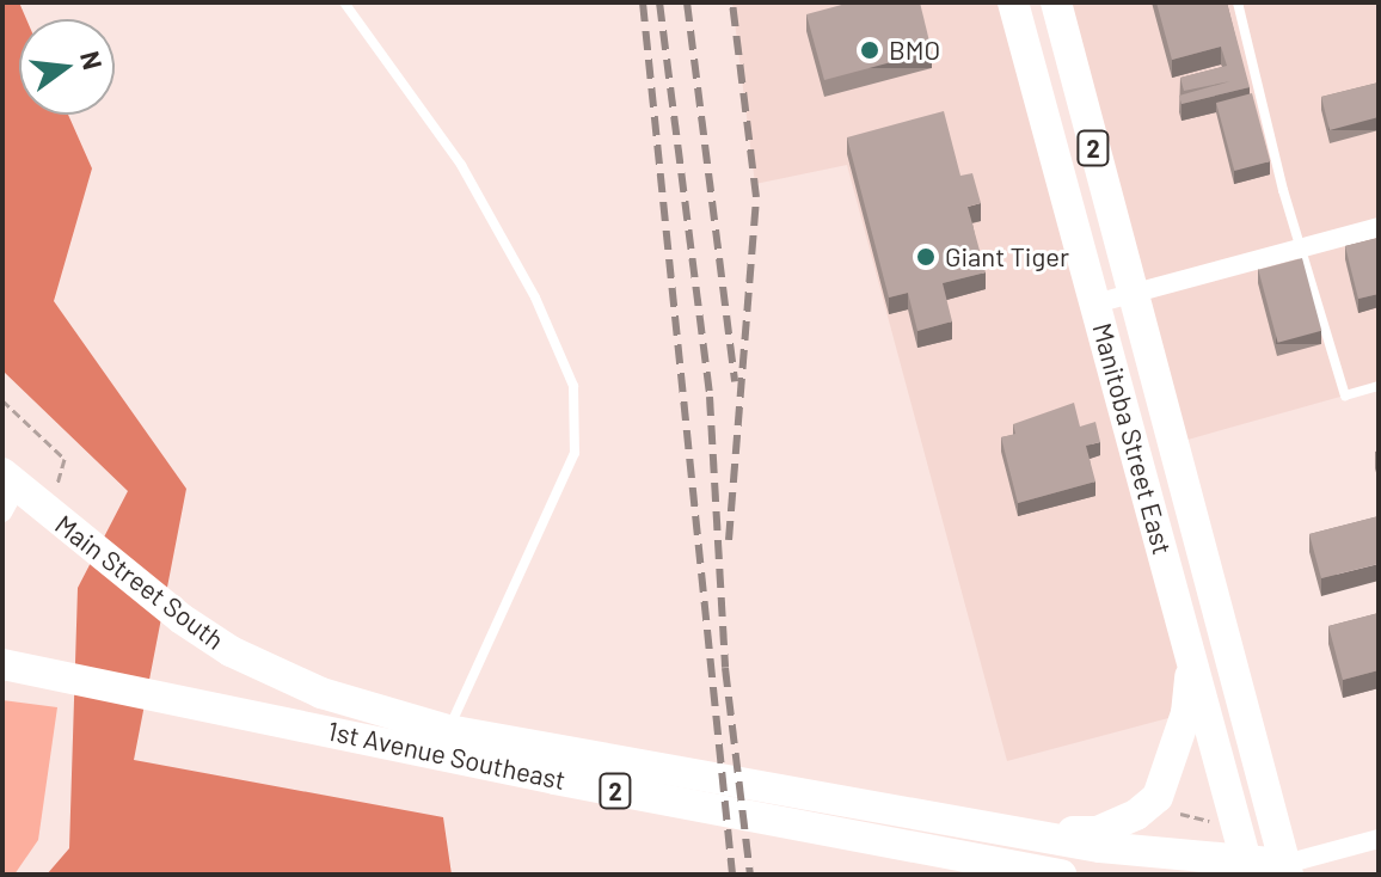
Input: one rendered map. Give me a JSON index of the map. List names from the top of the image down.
{
  "streets": {
    "main road": [
      "2",
      "Manitoba Street East",
      "Main Street South",
      "1st Avenue Southeast"
    ]
  },
  "crossings": [
    ["2", "Manitoba Street East"],
    ["2", "1st Avenue Southeast"],
    ["Manitoba Street East", "1st Avenue Southeast"],
    ["Main Street South", "1st Avenue Southeast"]
  ],
  "places": ["BMO", "Giant Tiger"],
  "north": "right"
}
